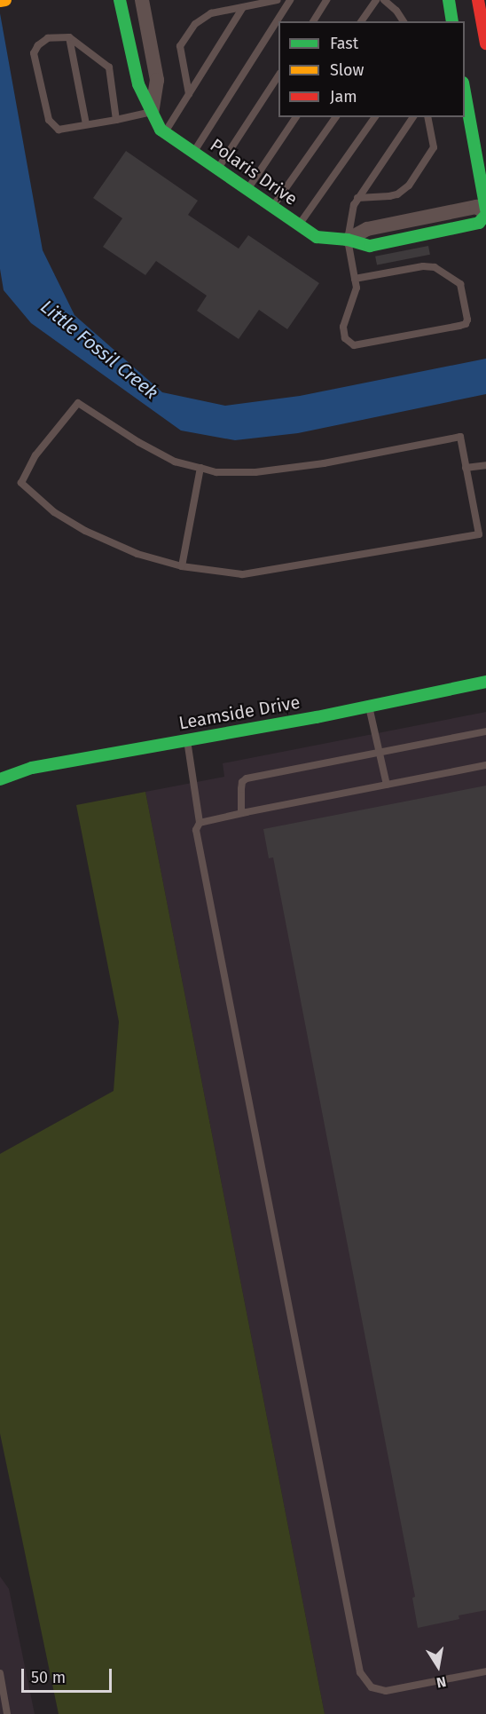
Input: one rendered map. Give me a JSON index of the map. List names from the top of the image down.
{
  "streets": {
    "street": ["Polaris Drive", "Leamside Drive"]
  },
  "water": ["Little Fossil Creek"],
  "legend": ["Fast", "Slow", "Jam"],
  "scale_bar": "50 m",
  "north": "bottom"
}
